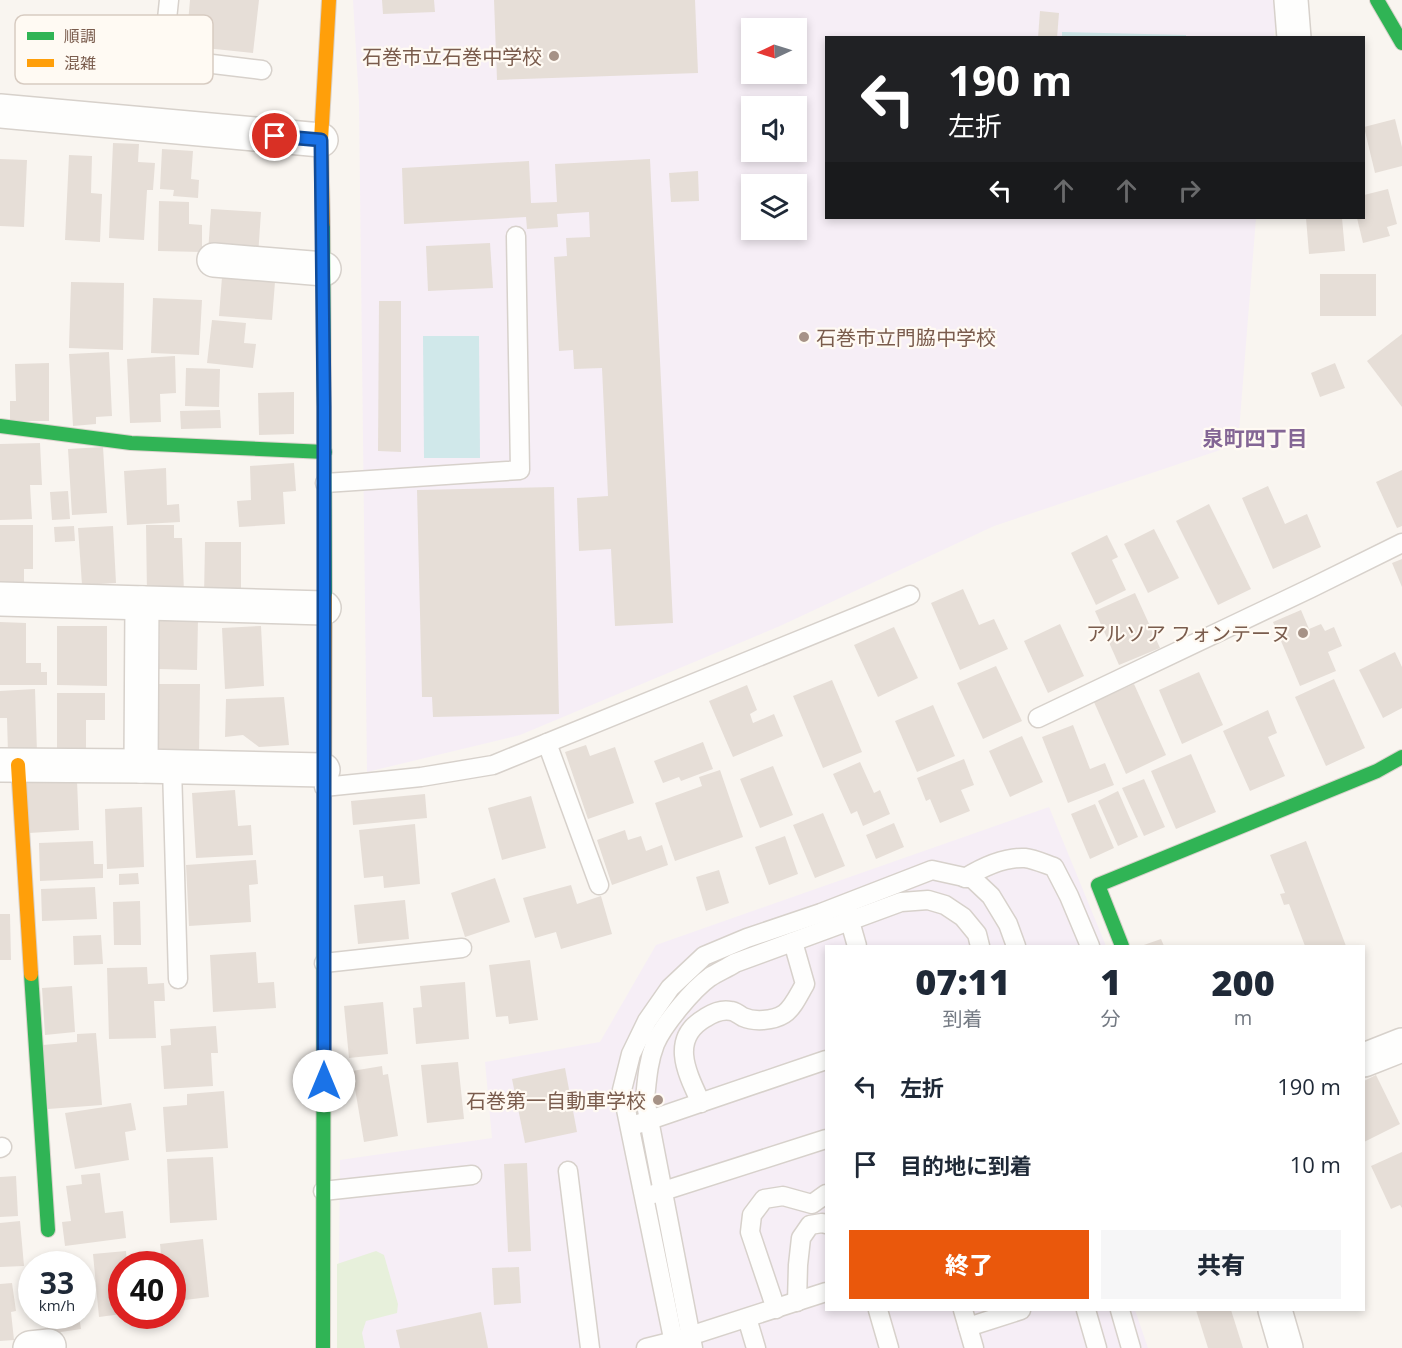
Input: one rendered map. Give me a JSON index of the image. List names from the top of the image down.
{
  "districts": ["泉町四丁目"],
  "places": [
    "石巻市立石巻中学校",
    "石巻市立門脇中学校",
    "アルソア フォンテーヌ",
    "石巻第一自動車学校"
  ],
  "legend": ["順調", "混雑"],
  "north": "left",
  "page": {
    "turn": ["190 m", "左折"],
    "eta": [
      "07:11",
      "到着",
      "1",
      "分",
      "200",
      "m"
    ],
    "list": [
      {
        "name": "左折",
        "value": "190 m"
      },
      {
        "name": "目的地に到着",
        "value": "10 m"
      }
    ],
    "buttons": ["終了", "共有"],
    "speed": "33 km/h",
    "limit": "40"
  }
}
